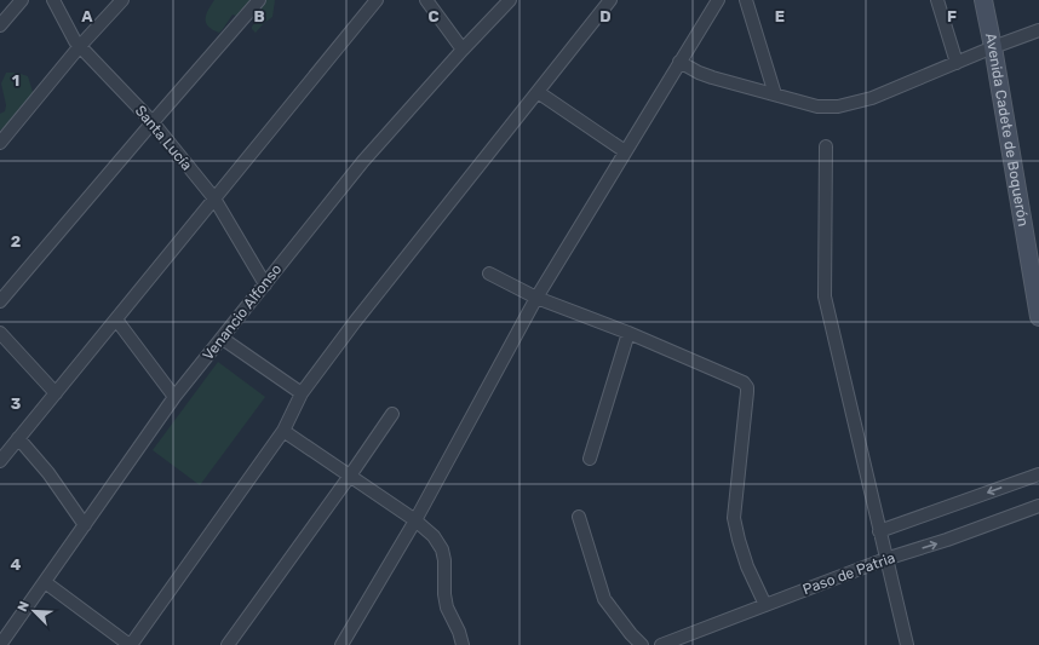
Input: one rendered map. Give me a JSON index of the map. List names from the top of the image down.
{
  "streets": {
    "main road": ["Avenida Cadete de Boquerón"],
    "street": ["Santa Lucía", "Venancio Alfonso", "Paso de Patria"]
  },
  "crossings": [
    ["Santa Lucía", "Venancio Alfonso"]
  ],
  "north": "top left",
  "grid": {
    "columns": [
      "A",
      "B",
      "C",
      "D",
      "E",
      "F"
    ],
    "rows": [
      "1",
      "2",
      "3",
      "4"
    ]
  }
}
